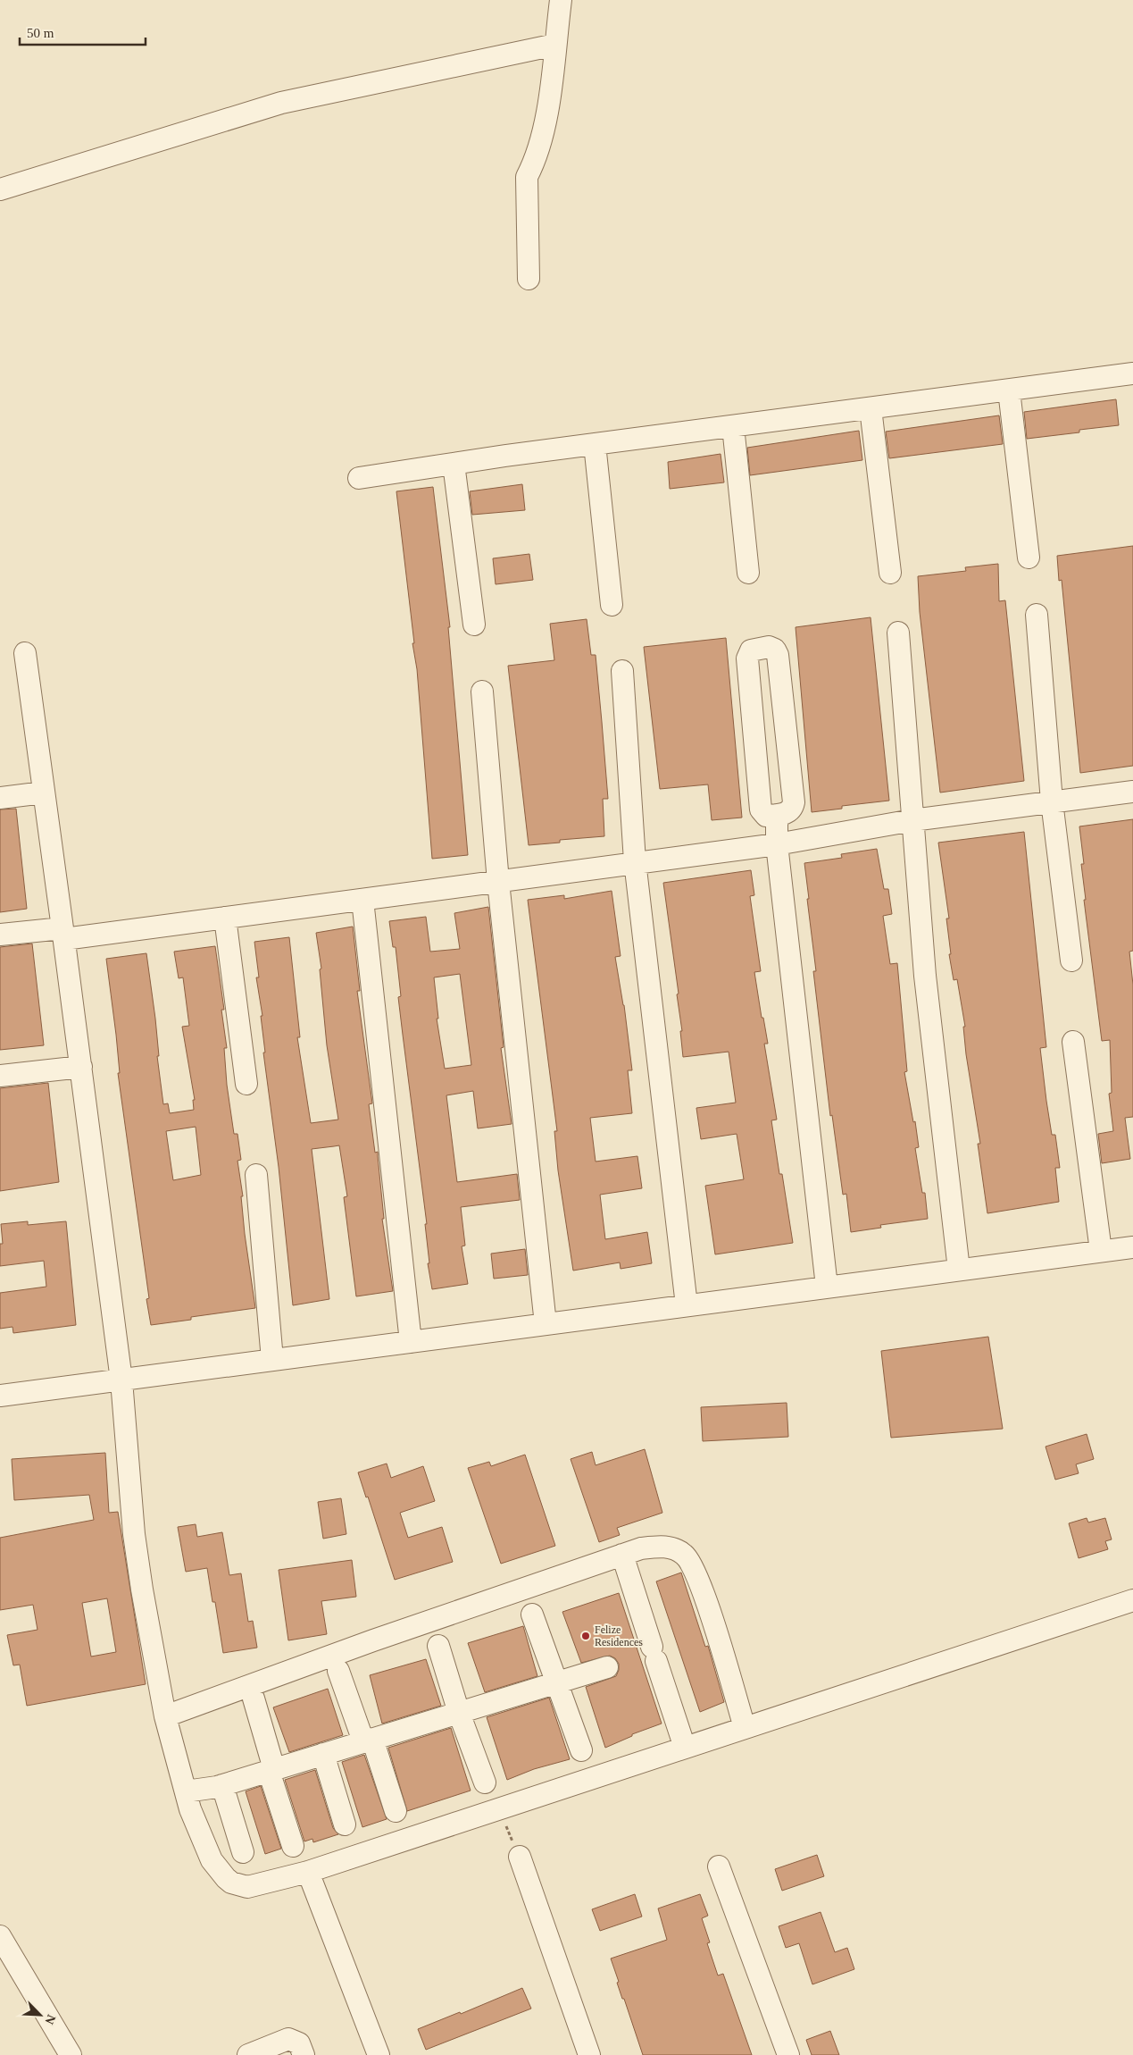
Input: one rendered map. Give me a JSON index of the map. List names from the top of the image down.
{
  "places": ["Felize Residences"],
  "scale_bar": "50 m",
  "north": "bottom right"
}
